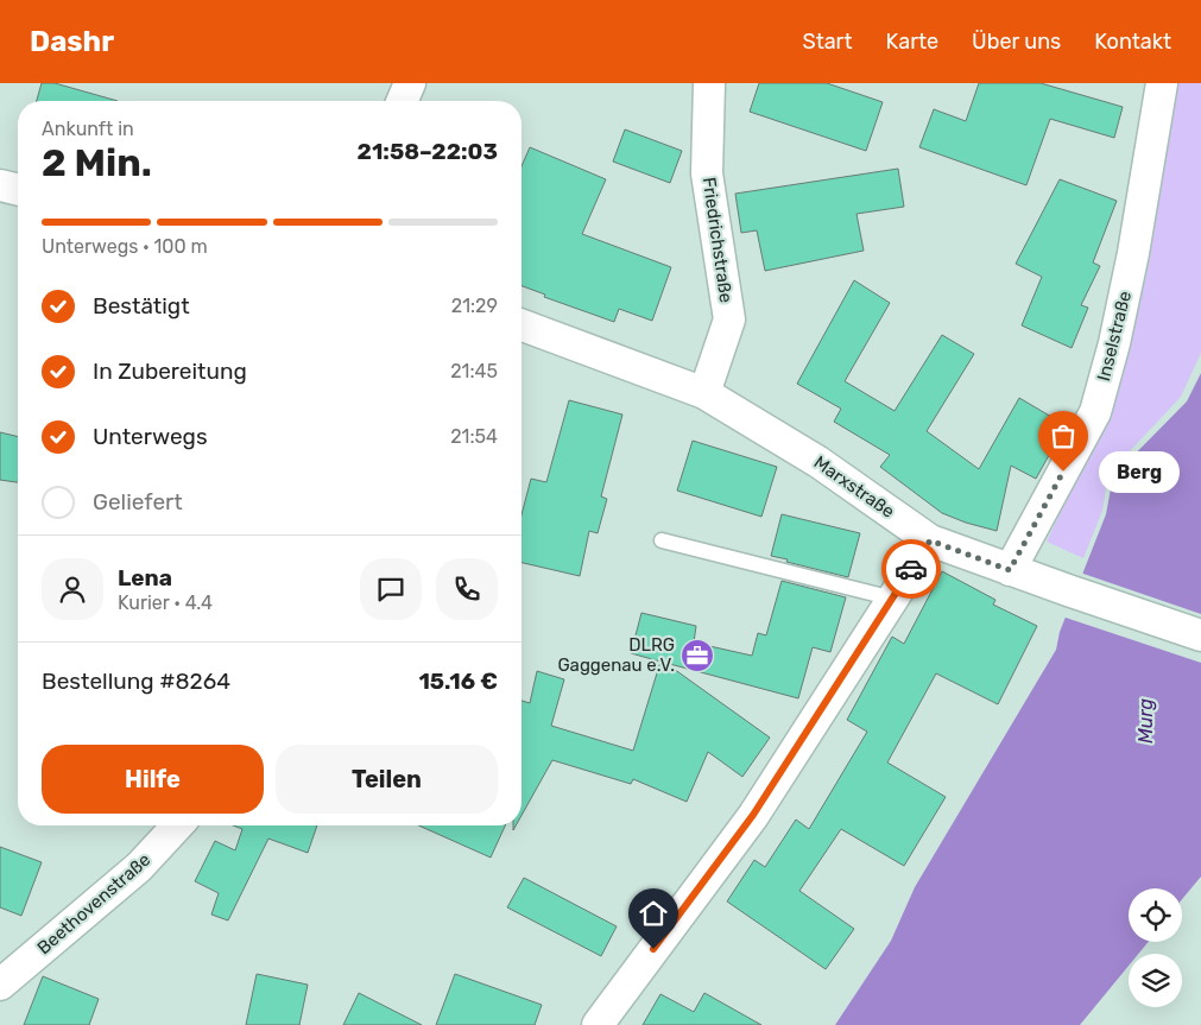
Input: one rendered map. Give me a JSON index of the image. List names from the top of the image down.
{
  "streets": {
    "street": [
      "Friedrichstraße",
      "Inselstraße",
      "Marxstraße",
      "Beethovenstraße"
    ]
  },
  "crossings": [
    ["Friedrichstraße", "Marxstraße"],
    ["Inselstraße", "Marxstraße"]
  ],
  "water": ["Murg"],
  "places": {
    "other": ["Berg"],
    "office": ["DLRG Gaggenau e.V."]
  },
  "page": {
    "header": "Dashr",
    "nav": [
      "Start",
      "Karte",
      "Über uns",
      "Kontakt"
    ],
    "heading": ["2 Min.", "Ankunft in", "21:58–22:03"],
    "panel": [
      "Lena",
      "Kurier · 4.4",
      "Bestellung #8264",
      "15.16 €"
    ],
    "bar": "Unterwegs · 100 m",
    "list": [
      ["Bestätigt", "21:29"],
      ["In Zubereitung", "21:45"],
      ["Unterwegs", "21:54"],
      "Geliefert"
    ],
    "bubble": "Berg",
    "buttons": ["Hilfe", "Teilen"]
  }
}
